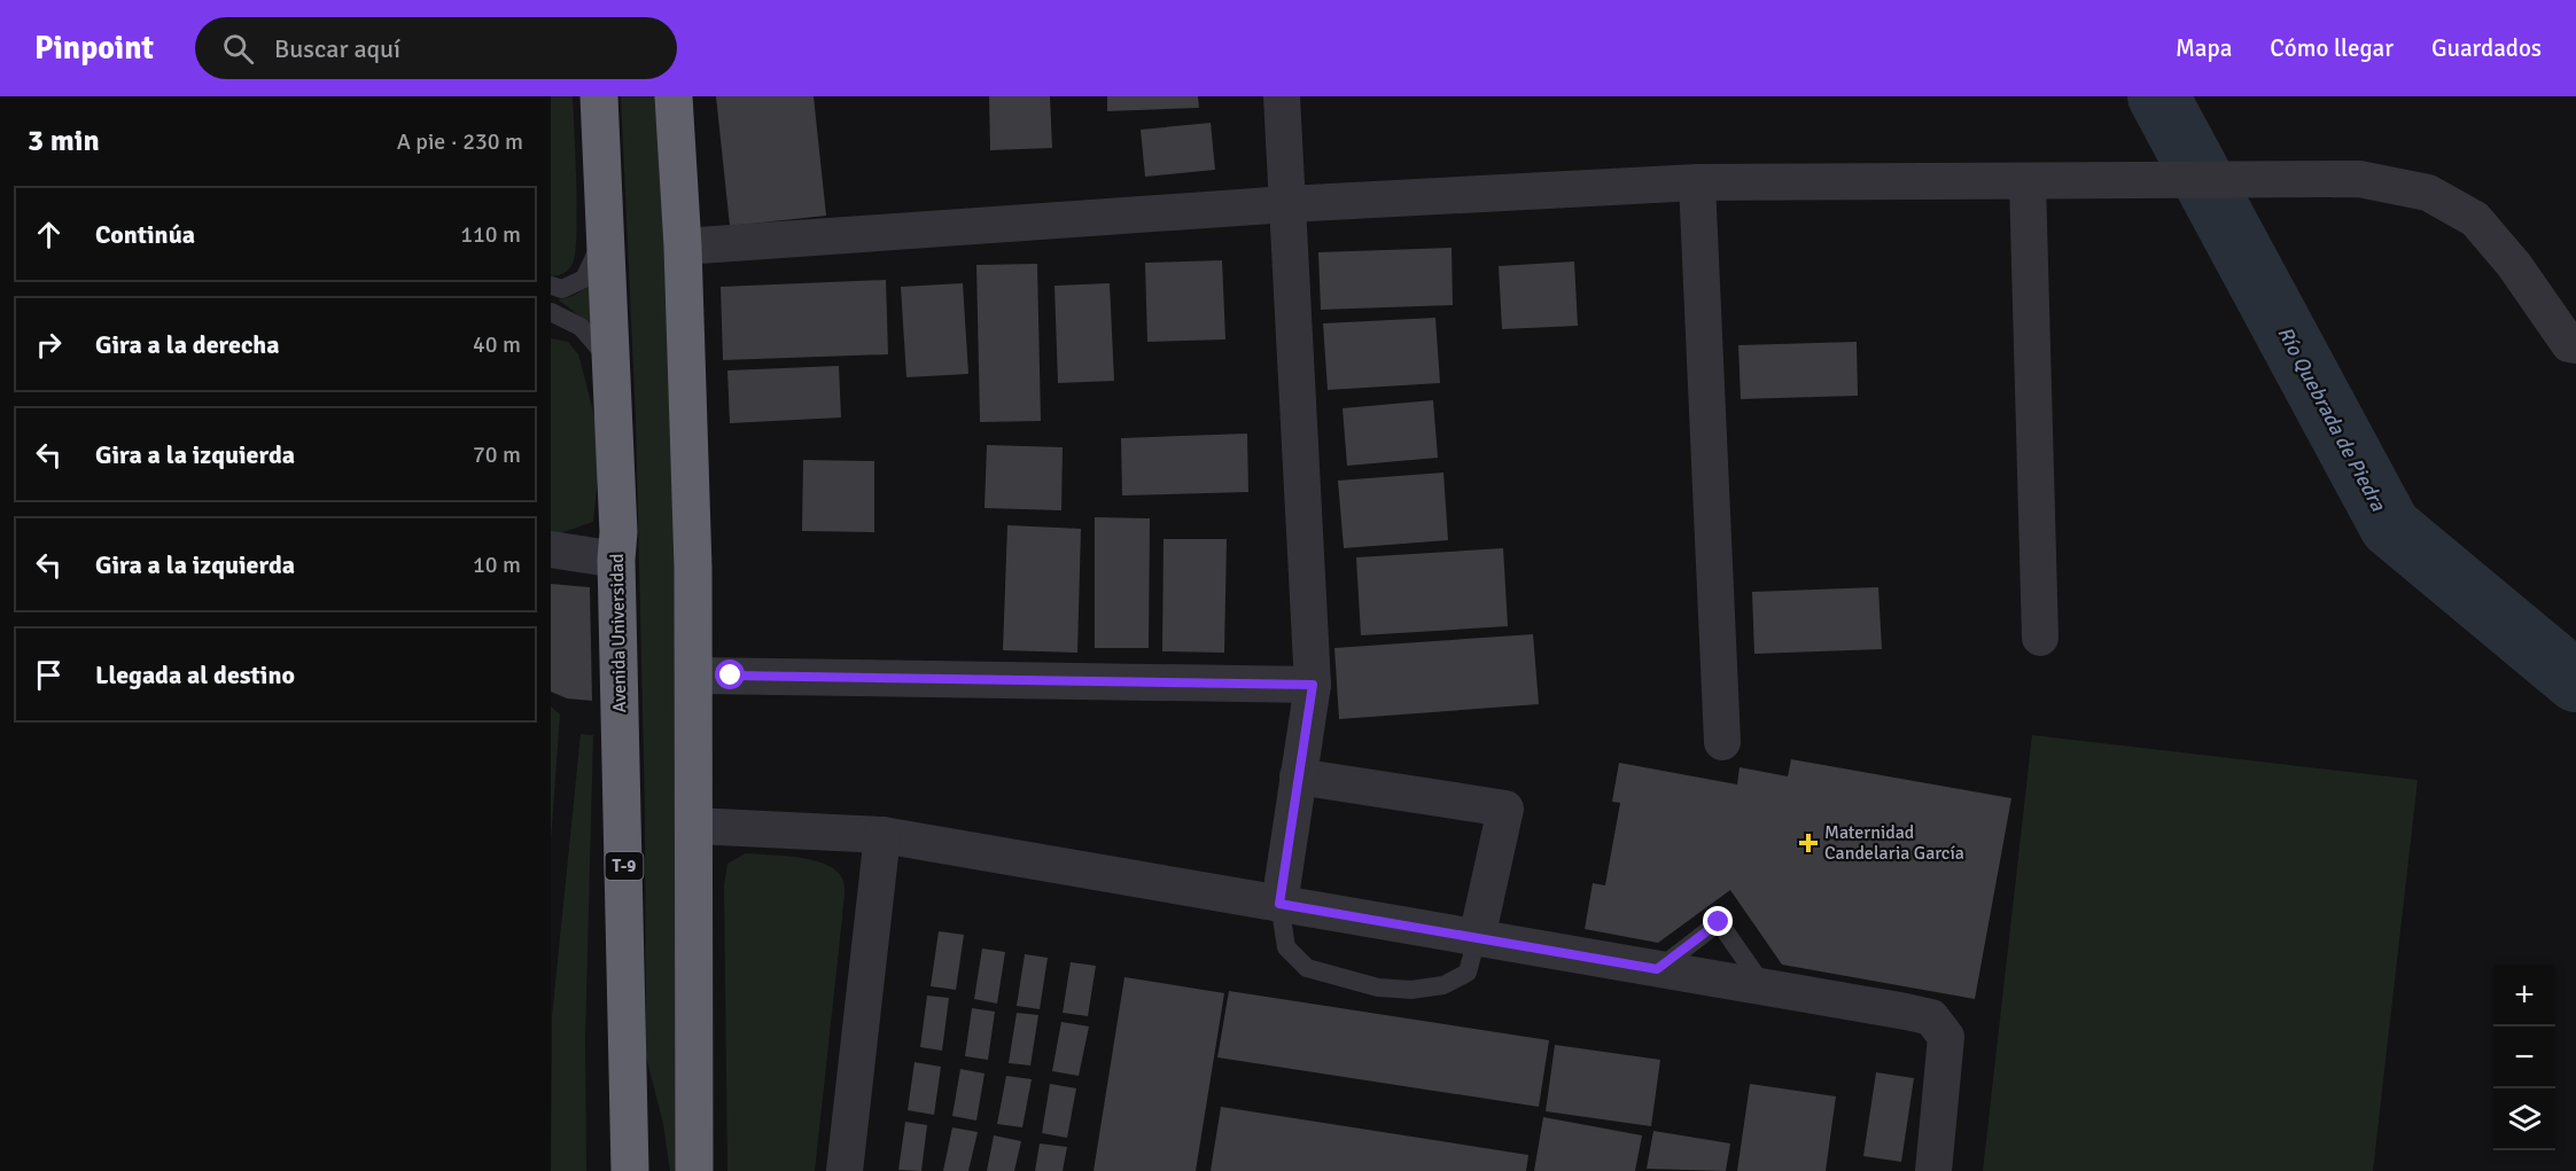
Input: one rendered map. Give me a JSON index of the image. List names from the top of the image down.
{
  "streets": {
    "highway": ["Avenida Universidad", "T-9"]
  },
  "water": ["Río Quebrada de Piedra"],
  "places": {
    "health": ["Maternidad Candelaria García"]
  },
  "page": {
    "header": "Pinpoint",
    "search": "Buscar aquí",
    "nav": ["Mapa", "Cómo llegar", "Guardados"],
    "heading": ["3 min", "A pie · 230 m"],
    "list": [
      ["Continúa", "110 m"],
      ["Gira a la derecha", "40 m"],
      ["Gira a la izquierda", "70 m"],
      ["Gira a la izquierda", "10 m"],
      "Llegada al destino"
    ],
    "map_buttons": ["+", "−"]
  }
}
